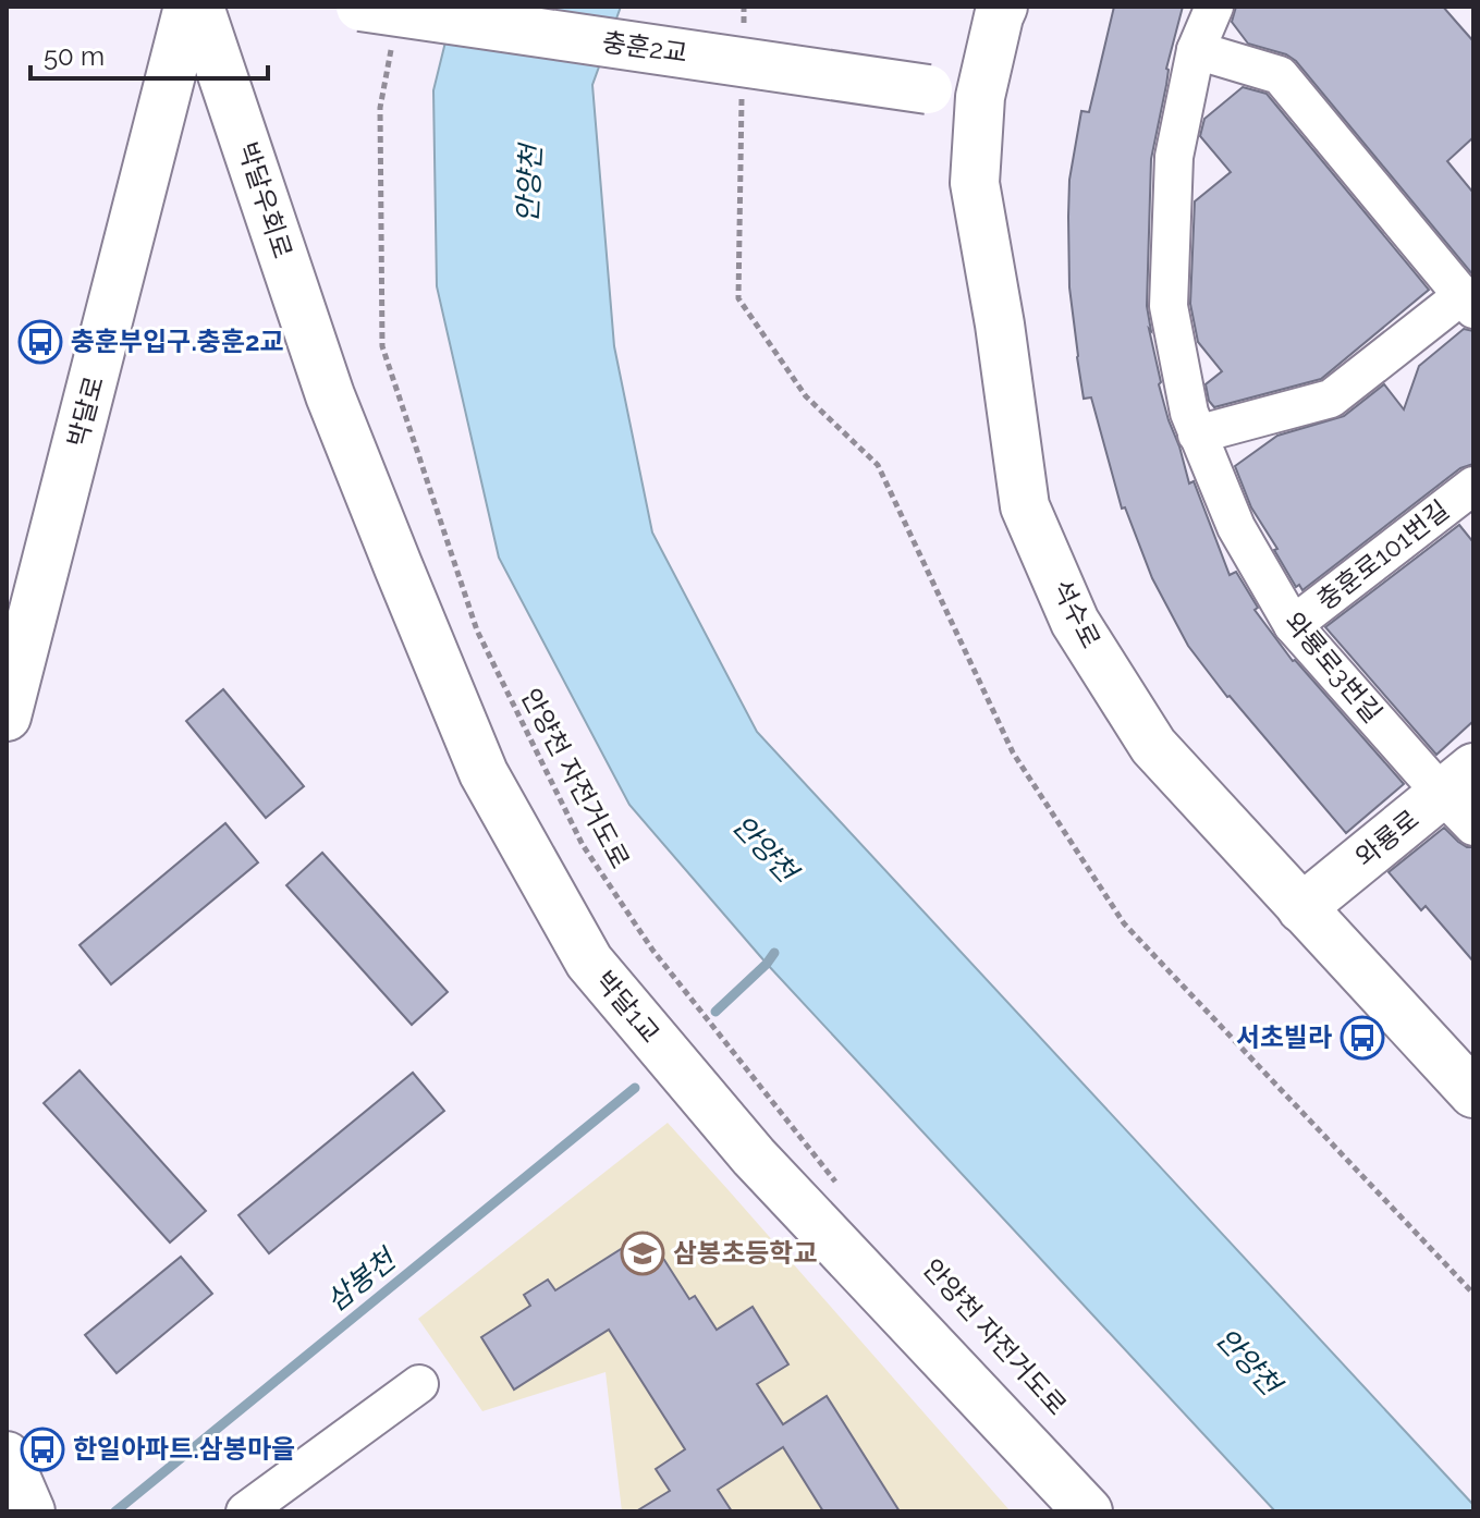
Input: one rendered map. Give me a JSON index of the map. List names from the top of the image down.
{
  "streets": {
    "street": [
      "충훈2교",
      "박달우회로",
      "박달로",
      "충훈로101번길",
      "석수로",
      "와룡로3번길",
      "와룡로",
      "박달1교"
    ],
    "path": ["안양천 자전거도로"]
  },
  "crossings": [
    ["충훈2교", "석수로"],
    ["박달우회로", "박달1교"],
    ["충훈로101번길", "와룡로3번길"],
    ["석수로", "와룡로"],
    ["와룡로3번길", "와룡로"]
  ],
  "water": ["안양천", "삼봉천"],
  "places": {
    "bus stop": ["충훈부입구.충훈2교", "서초빌라", "한일아파트.삼봉마을"],
    "school or university": ["삼봉초등학교"]
  },
  "scale_bar": "50 m"
}
